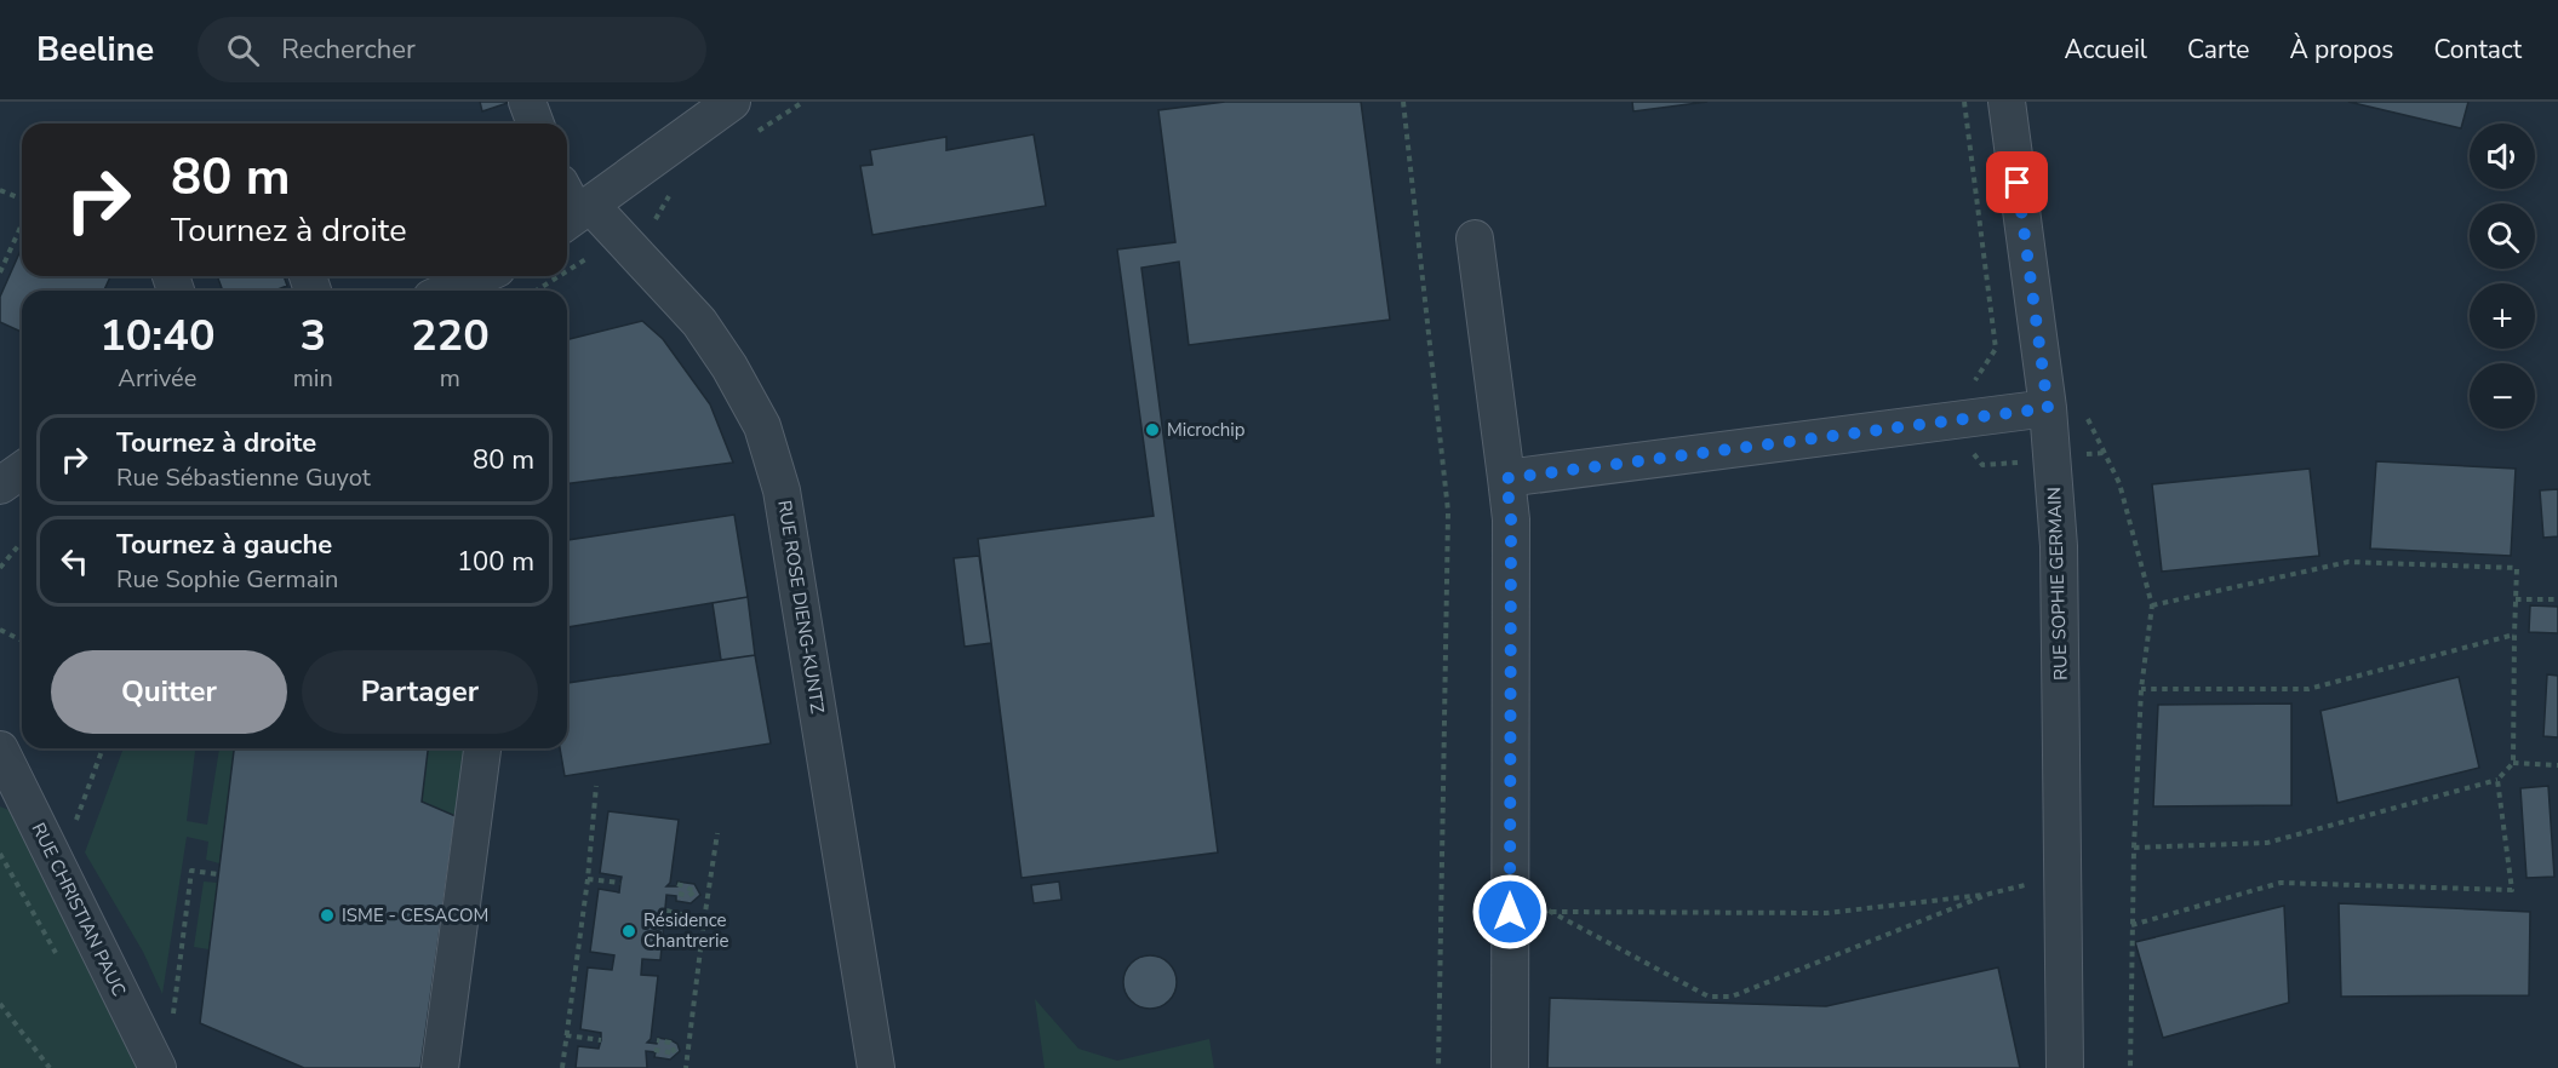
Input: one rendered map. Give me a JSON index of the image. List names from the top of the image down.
{
  "streets": {
    "street": ["RUE SOPHIE GERMAIN", "RUE ROSE DIENG-KUNTZ", "RUE CHRISTIAN PAUC"]
  },
  "places": ["Microchip", "ISME - CESACOM", "Résidence Chantrerie"],
  "page": {
    "header": "Beeline",
    "search": "Rechercher",
    "nav": [
      "Accueil",
      "Carte",
      "À propos",
      "Contact"
    ],
    "map_buttons": ["+", "−"],
    "turn": ["80 m", "Tournez à droite"],
    "eta": [
      "10:40",
      "Arrivée",
      "3",
      "min",
      "220",
      "m"
    ],
    "list": [
      {
        "name": "Tournez à droite",
        "note": "Rue Sébastienne Guyot",
        "value": "80 m"
      },
      {
        "name": "Tournez à gauche",
        "note": "Rue Sophie Germain",
        "value": "100 m"
      }
    ],
    "buttons": ["Quitter", "Partager"]
  }
}
